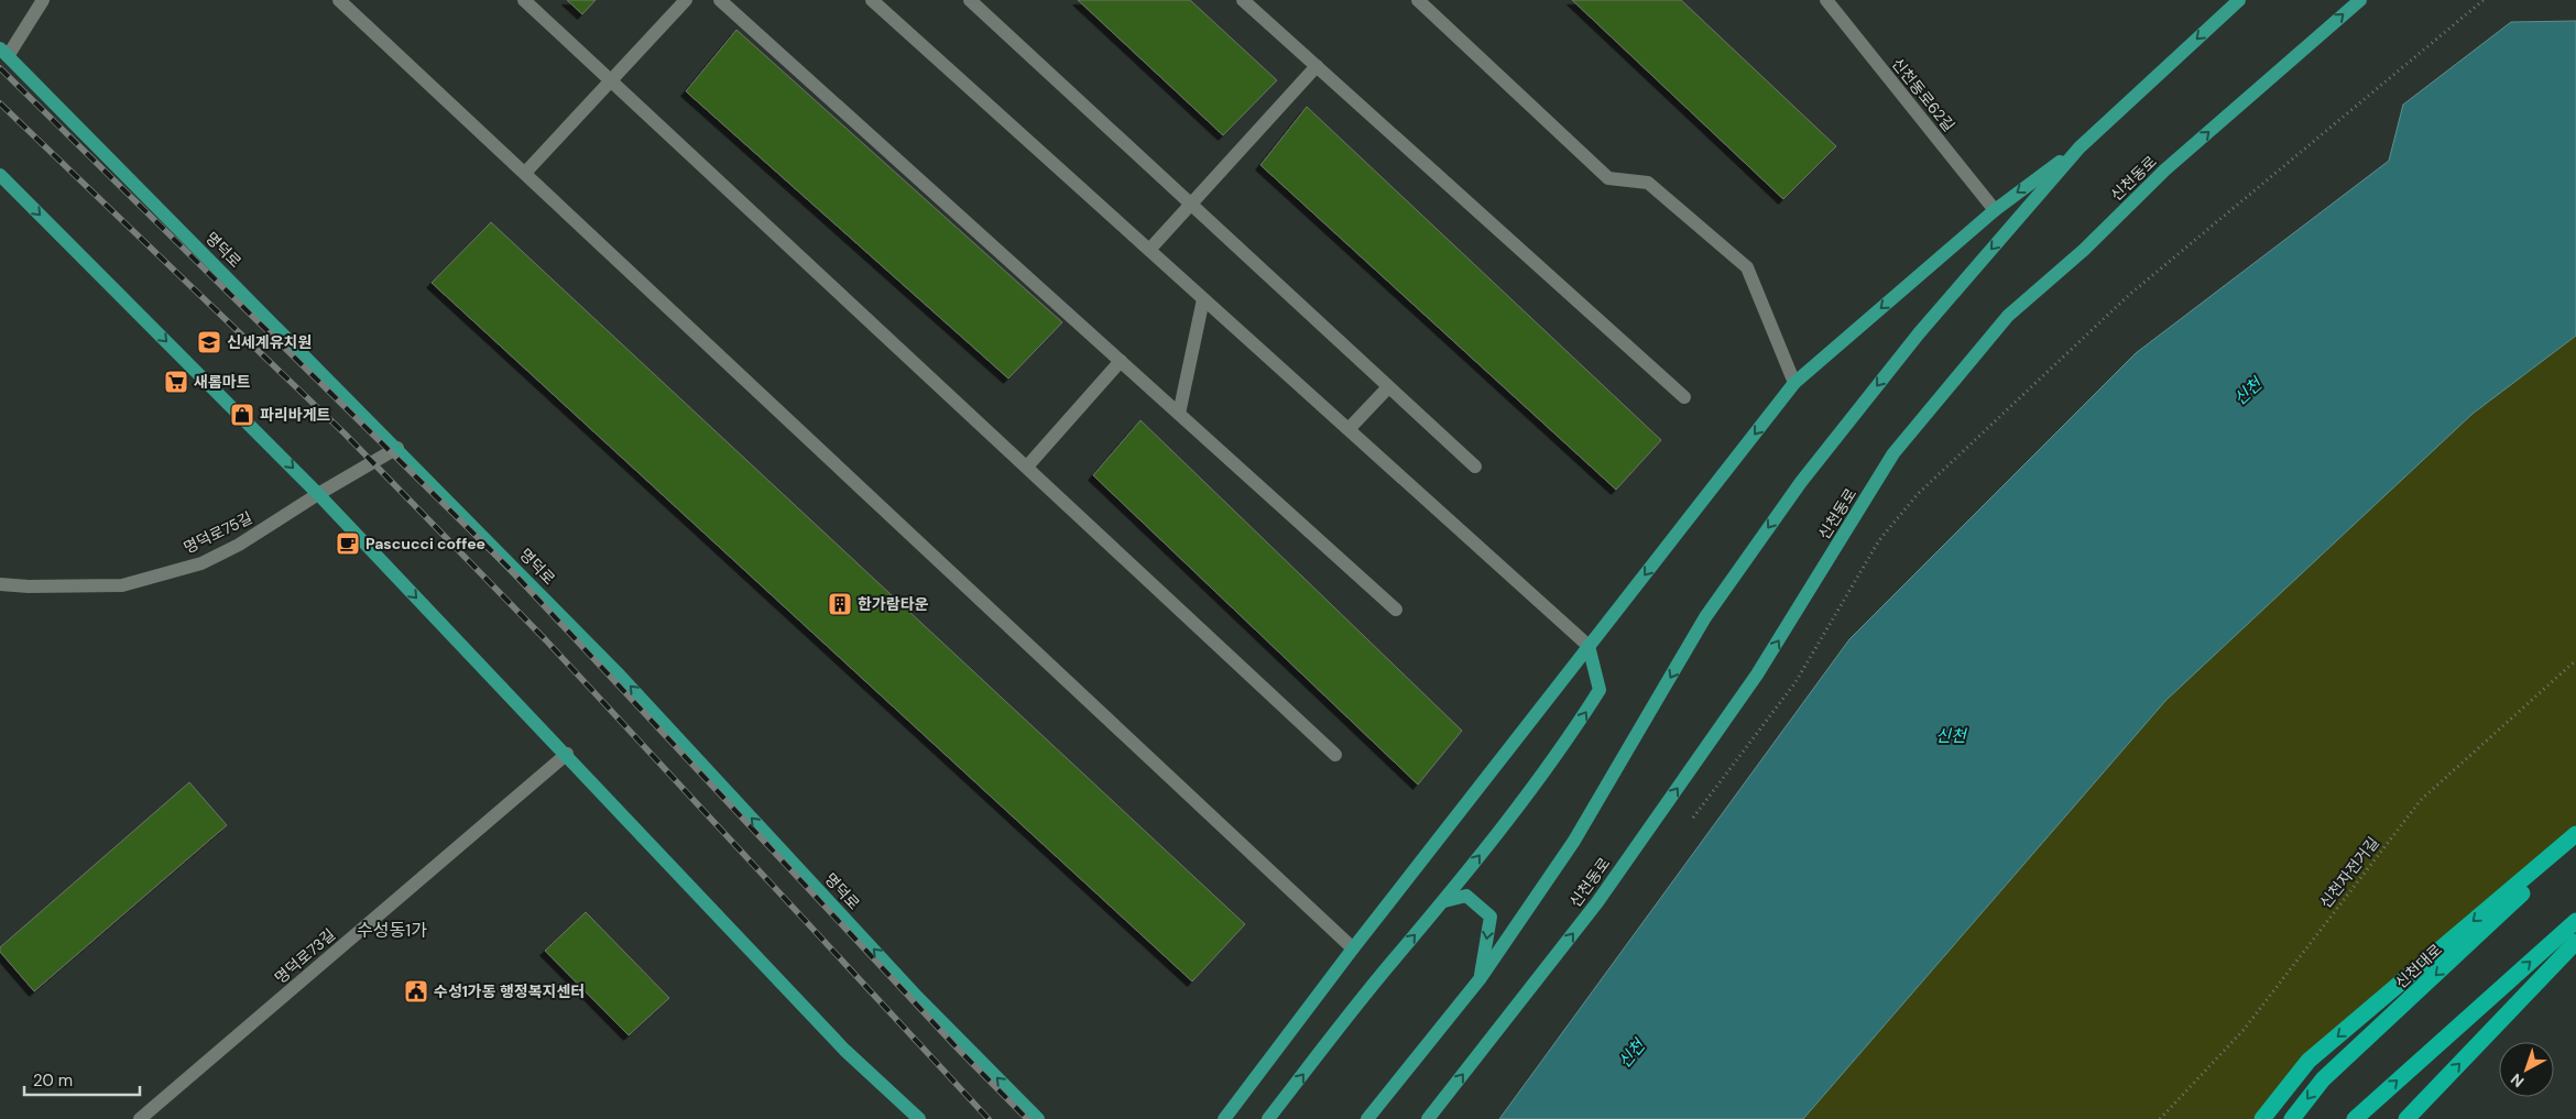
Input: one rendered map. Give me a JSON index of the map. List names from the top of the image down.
{
  "streets": {
    "highway": ["신천대로"],
    "main road": ["신천동로", "명덕로"],
    "street": ["신천동로62길", "명덕로75길", "명덕로73길"],
    "path": ["신천자전거길"]
  },
  "crossings": [
    ["명덕로", "명덕로75길"]
  ],
  "districts": ["수성동1가"],
  "water": ["신천"],
  "places": {
    "school or university": ["신세계유치원"],
    "supermarket": ["새롬마트"],
    "shop": ["파리바게트"],
    "cafe": ["Pascucci coffee"],
    "building": ["한가람타운"],
    "public building": ["수성1가동 행정복지센터"]
  },
  "scale_bar": "20 m",
  "north": "bottom left"
}
